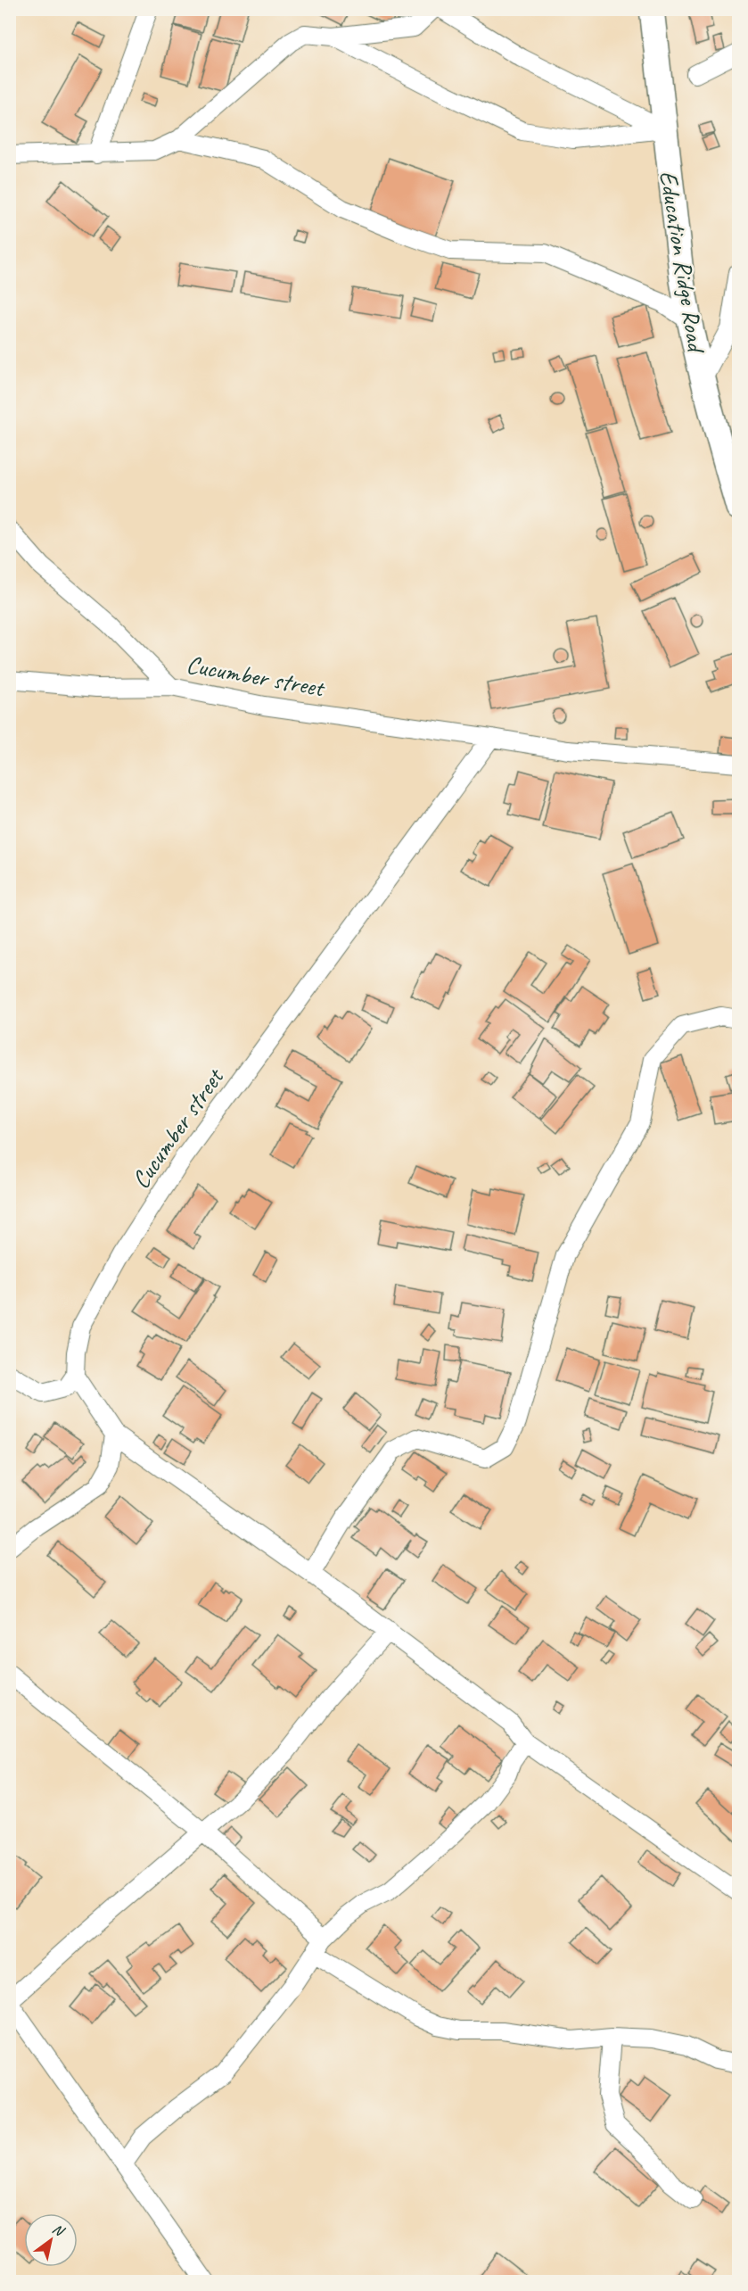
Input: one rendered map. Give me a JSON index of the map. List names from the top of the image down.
{
  "streets": {
    "main road": ["Education Ridge Road"],
    "street": ["Cucumber street"]
  },
  "north": "top right"
}
